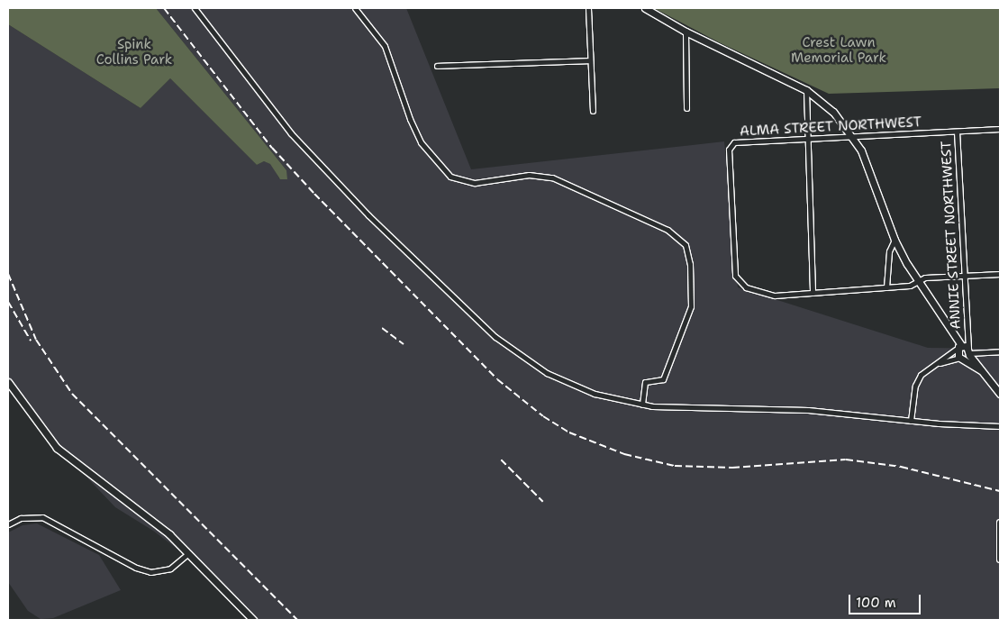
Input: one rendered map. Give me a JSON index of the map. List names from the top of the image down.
{
  "streets": {
    "street": ["ALMA STREET NORTHWEST", "ANNIE STREET NORTHWEST"]
  },
  "crossings": [
    ["ALMA STREET NORTHWEST", "ANNIE STREET NORTHWEST"]
  ],
  "parks": ["Crest Lawn Memorial Park", "Spink Collins Park"],
  "scale_bar": "100 m"
}
